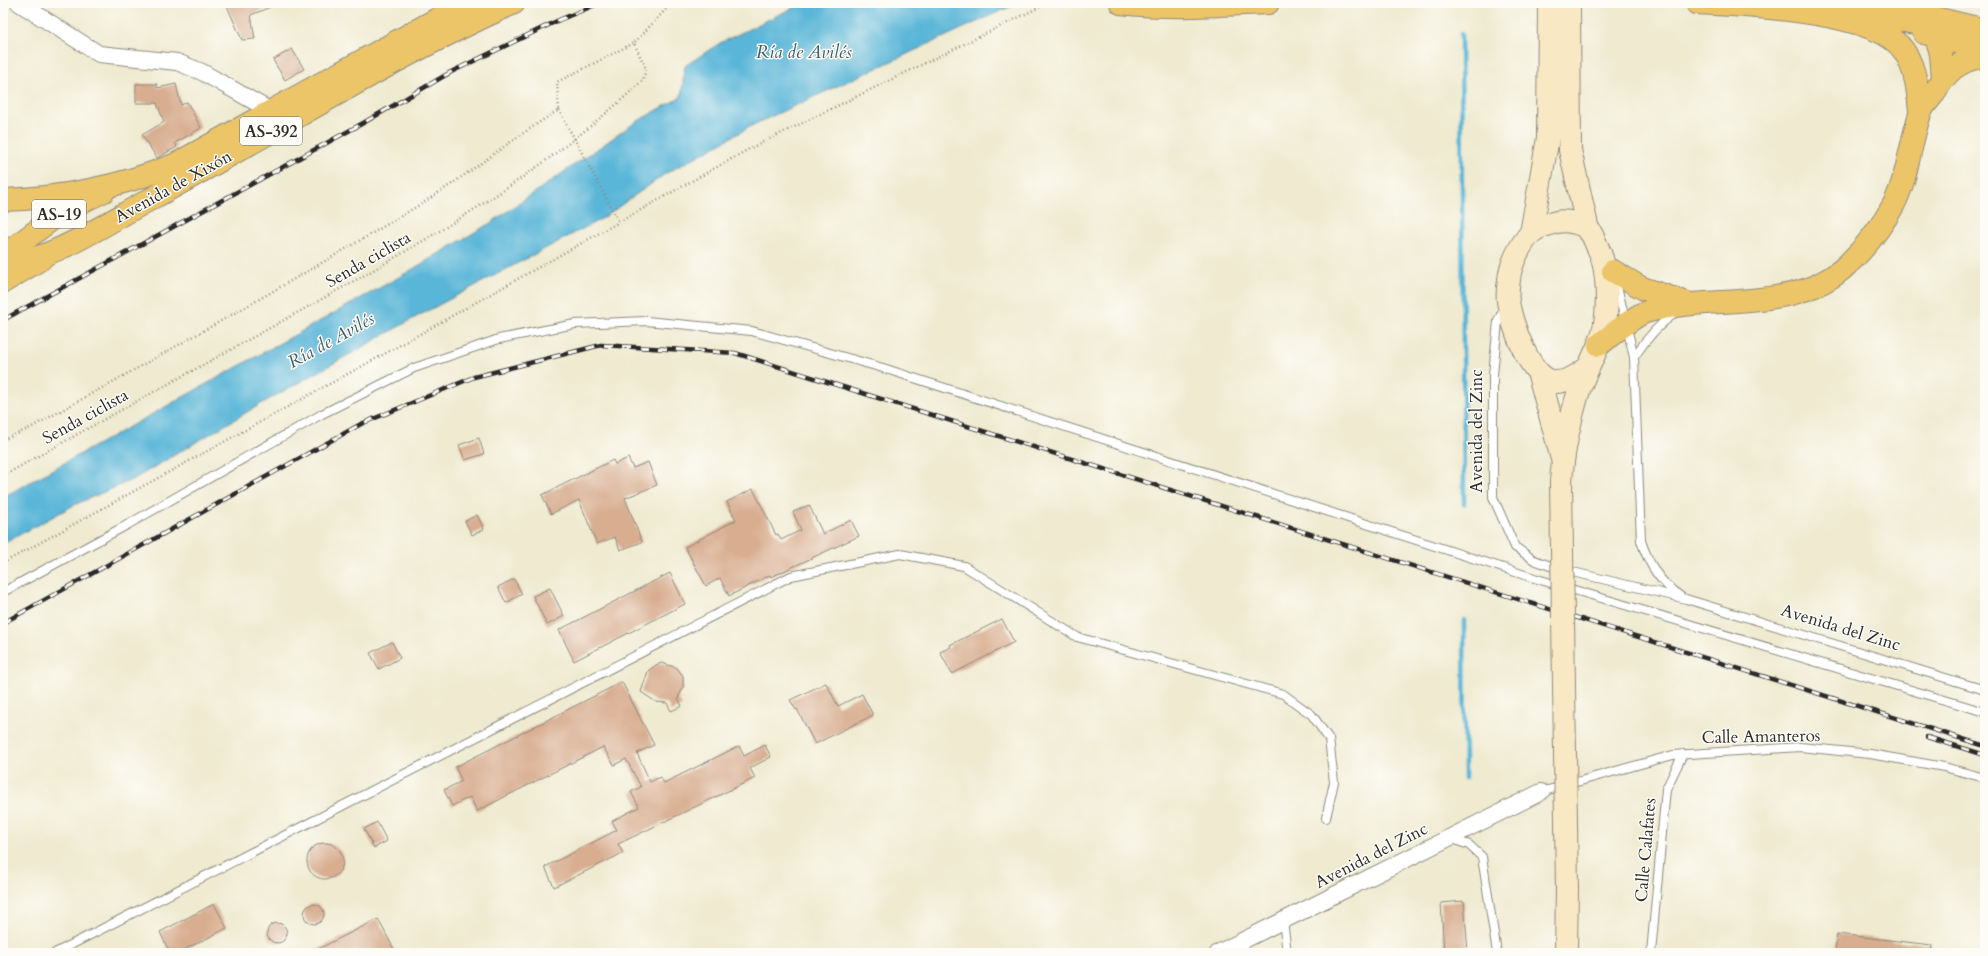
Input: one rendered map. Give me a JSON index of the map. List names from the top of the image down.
{
  "streets": {
    "main road": ["AS-392", "Avenida de Xixón", "AS-19"],
    "street": ["Avenida del Zinc"],
    "lane": ["Calle Amanteros", "Calle Calafates"],
    "path": ["Senda ciclista"]
  },
  "crossings": [
    ["AS-392", "Avenida de Xixón"],
    ["Avenida del Zinc", "Calle Amanteros"],
    ["Calle Amanteros", "Calle Calafates"]
  ],
  "water": ["Ría de Avilés"]
}
